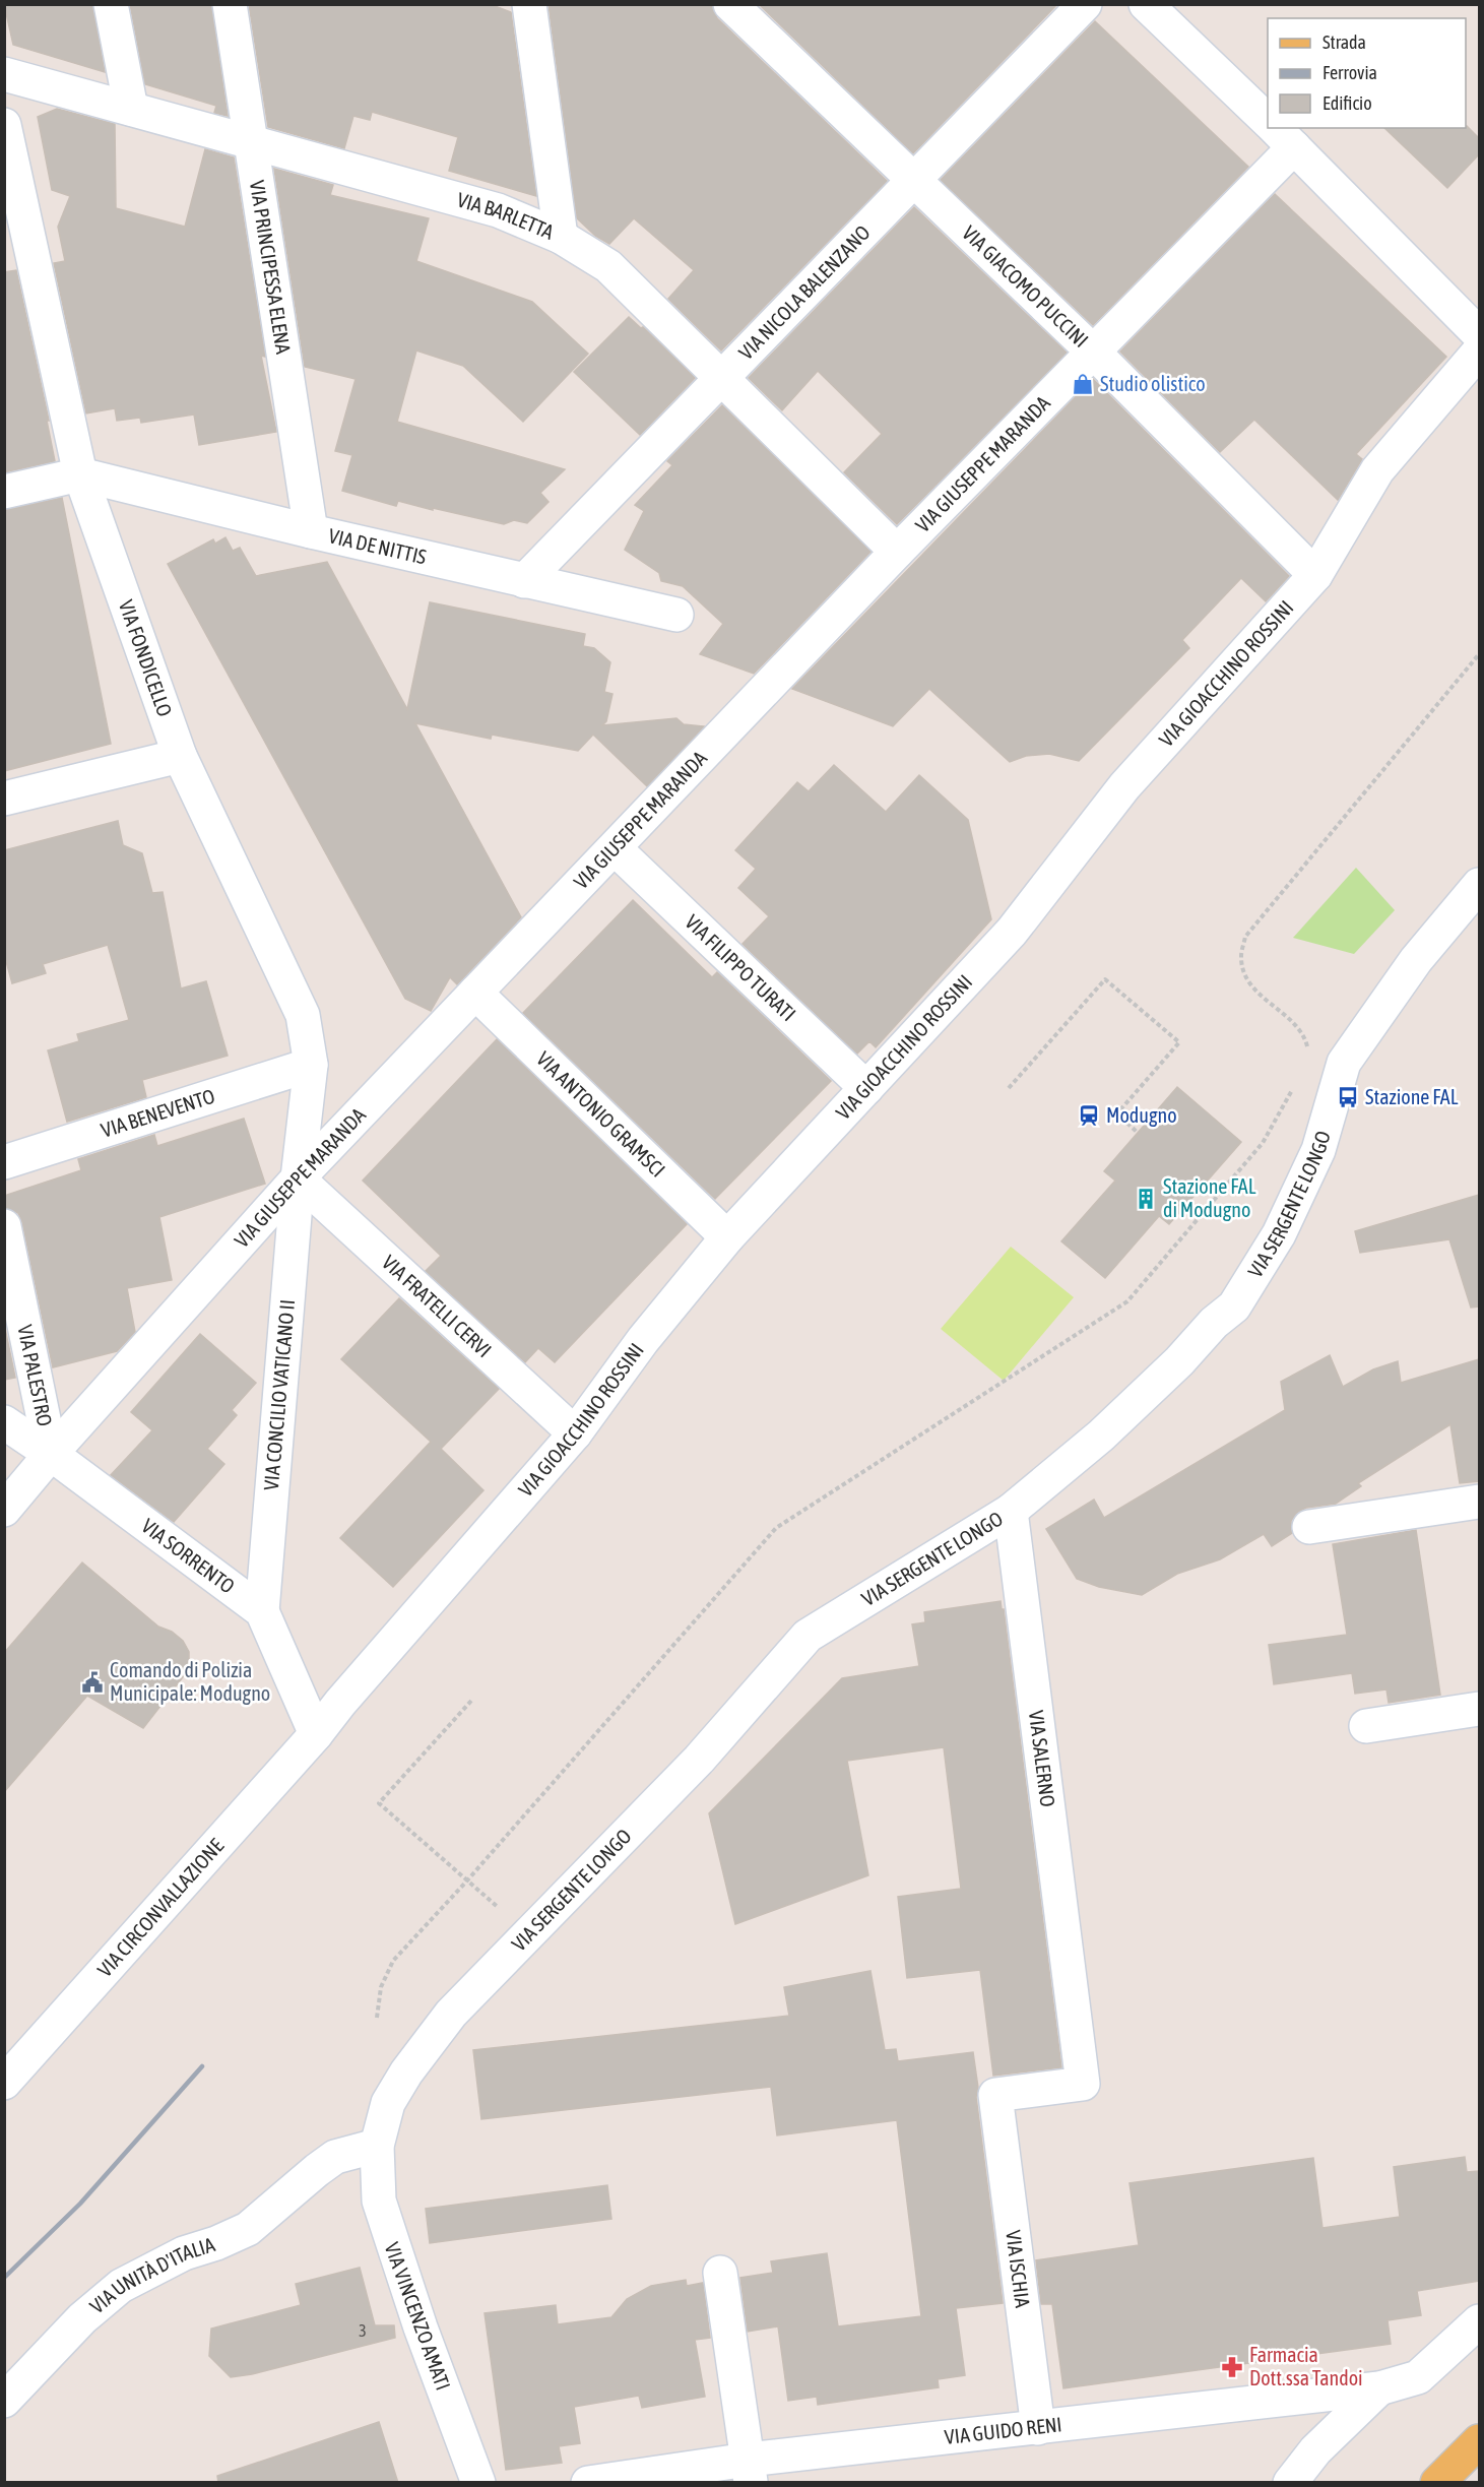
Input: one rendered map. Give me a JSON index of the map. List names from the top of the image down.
{
  "streets": {
    "street": [
      "VIA BARLETTA",
      "VIA PRINCIPESSA ELENA",
      "VIA GIACOMO PUCCINI",
      "VIA NICOLA BALENZANO",
      "VIA GIUSEPPE MARANDA",
      "VIA DE NITTIS",
      "VIA FONDICELLO",
      "VIA GIOACCHINO ROSSINI",
      "VIA FILIPPO TURATI",
      "VIA BENEVENTO",
      "VIA ANTONIO GRAMSCI",
      "VIA SERGENTE LONGO",
      "VIA FRATELLI CERVI",
      "VIA PALESTRO",
      "VIA CONCILIO VATICANO II",
      "VIA SORRENTO",
      "VIA SALERNO",
      "VIA CIRCONVALLAZIONE",
      "VIA ISCHIA",
      "VIA UNITÀ D'ITALIA",
      "VIA VINCENZO AMATI",
      "VIA GUIDO RENI"
    ]
  },
  "crossings": [
    ["VIA BARLETTA", "VIA PRINCIPESSA ELENA"],
    ["VIA BARLETTA", "VIA NICOLA BALENZANO"],
    ["VIA BARLETTA", "VIA GIUSEPPE MARANDA"],
    ["VIA PRINCIPESSA ELENA", "VIA DE NITTIS"],
    ["VIA GIACOMO PUCCINI", "VIA NICOLA BALENZANO"],
    ["VIA GIACOMO PUCCINI", "VIA GIUSEPPE MARANDA"],
    ["VIA GIACOMO PUCCINI", "VIA GIOACCHINO ROSSINI"],
    ["VIA NICOLA BALENZANO", "VIA DE NITTIS"],
    ["VIA GIUSEPPE MARANDA", "VIA FONDICELLO"],
    ["VIA GIUSEPPE MARANDA", "VIA FILIPPO TURATI"],
    ["VIA GIUSEPPE MARANDA", "VIA ANTONIO GRAMSCI"],
    ["VIA GIUSEPPE MARANDA", "VIA FRATELLI CERVI"],
    ["VIA GIUSEPPE MARANDA", "VIA PALESTRO"],
    ["VIA GIUSEPPE MARANDA", "VIA CONCILIO VATICANO II"],
    ["VIA GIUSEPPE MARANDA", "VIA SORRENTO"],
    ["VIA DE NITTIS", "VIA FONDICELLO"],
    ["VIA FONDICELLO", "VIA BENEVENTO"],
    ["VIA FONDICELLO", "VIA FRATELLI CERVI"],
    ["VIA FONDICELLO", "VIA CONCILIO VATICANO II"],
    ["VIA GIOACCHINO ROSSINI", "VIA FILIPPO TURATI"],
    ["VIA GIOACCHINO ROSSINI", "VIA ANTONIO GRAMSCI"],
    ["VIA GIOACCHINO ROSSINI", "VIA FRATELLI CERVI"],
    ["VIA GIOACCHINO ROSSINI", "VIA SORRENTO"],
    ["VIA GIOACCHINO ROSSINI", "VIA CIRCONVALLAZIONE"],
    ["VIA SERGENTE LONGO", "VIA SALERNO"],
    ["VIA SERGENTE LONGO", "VIA UNITÀ D'ITALIA"],
    ["VIA SERGENTE LONGO", "VIA VINCENZO AMATI"],
    ["VIA FRATELLI CERVI", "VIA CONCILIO VATICANO II"],
    ["VIA PALESTRO", "VIA SORRENTO"],
    ["VIA CONCILIO VATICANO II", "VIA SORRENTO"],
    ["VIA SORRENTO", "VIA CIRCONVALLAZIONE"],
    ["VIA SALERNO", "VIA ISCHIA"],
    ["VIA ISCHIA", "VIA GUIDO RENI"],
    ["VIA UNITÀ D'ITALIA", "VIA VINCENZO AMATI"]
  ],
  "places": {
    "shop": ["Studio olistico"],
    "bus stop": ["Stazione FAL"],
    "station": ["Modugno"],
    "building": ["Stazione FAL di Modugno"],
    "public building": ["Comando di Polizia Municipale: Modugno"],
    "pharmacy": ["Farmacia Dott.ssa Tandoi"]
  },
  "house_numbers": ["3"],
  "legend": ["Strada", "Ferrovia", "Edificio"]
}
